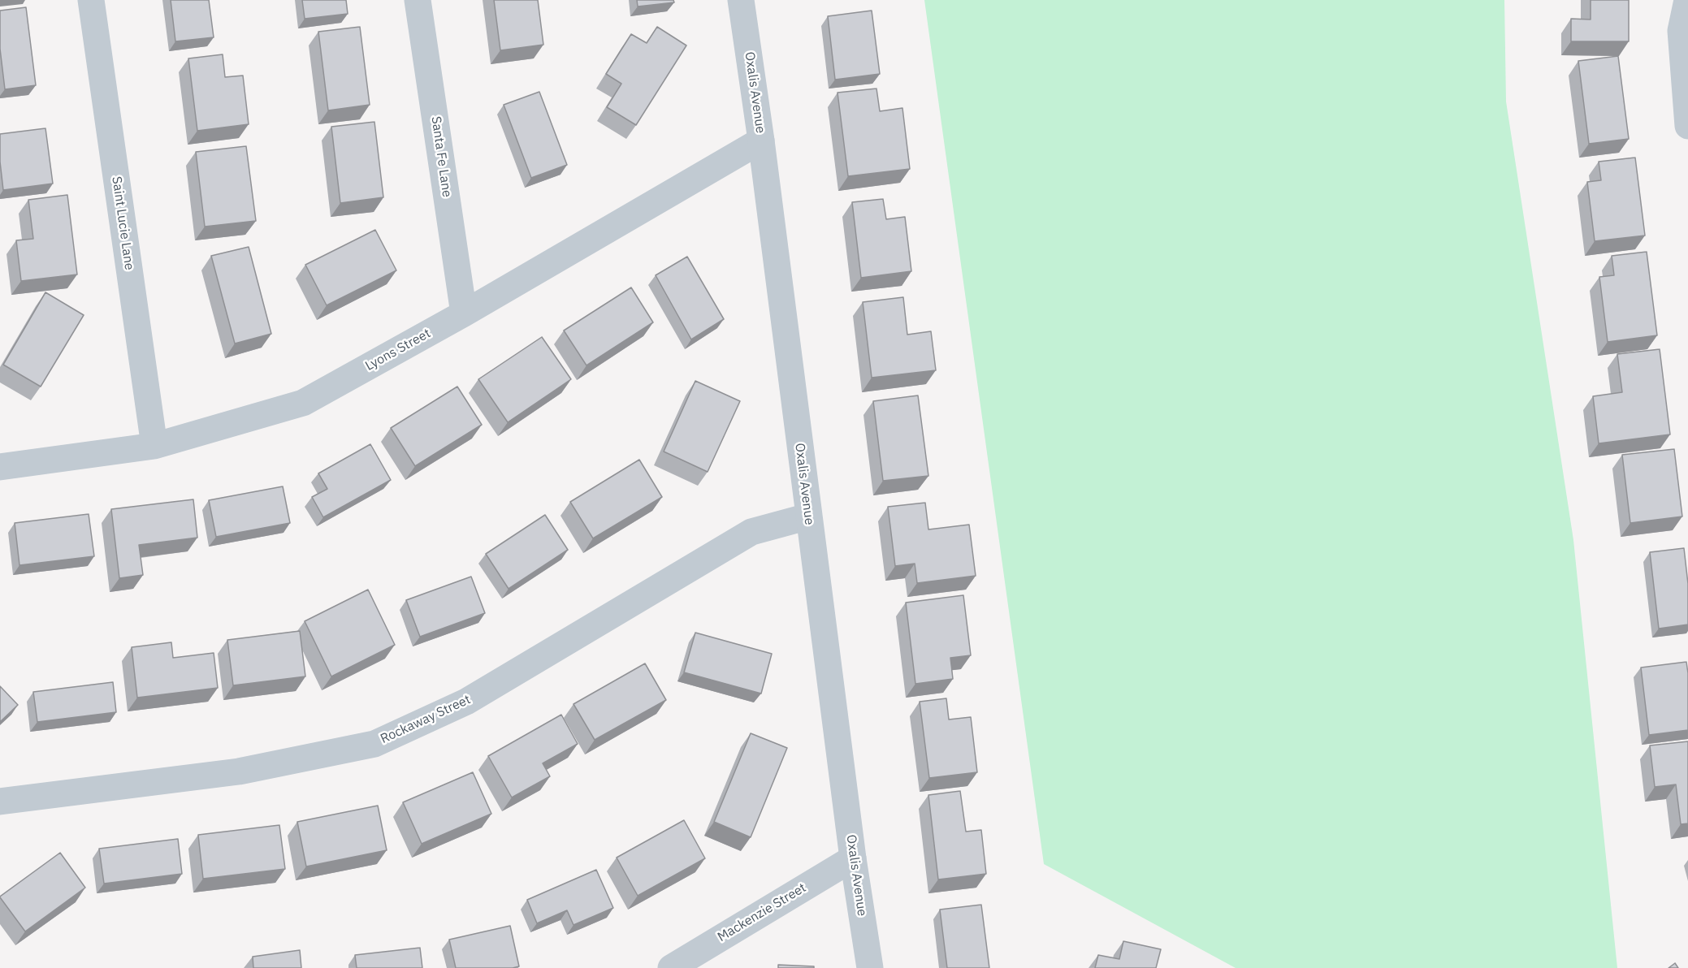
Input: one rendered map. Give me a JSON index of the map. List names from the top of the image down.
{
  "streets": {
    "street": [
      "Oxalis Avenue",
      "Santa Fe Lane",
      "Saint Lucie Lane",
      "Lyons Street",
      "Rockaway Street",
      "Mackenzie Street"
    ]
  },
  "crossings": [
    ["Oxalis Avenue", "Lyons Street"],
    ["Oxalis Avenue", "Rockaway Street"],
    ["Oxalis Avenue", "Mackenzie Street"],
    ["Santa Fe Lane", "Lyons Street"],
    ["Saint Lucie Lane", "Lyons Street"]
  ]
}
